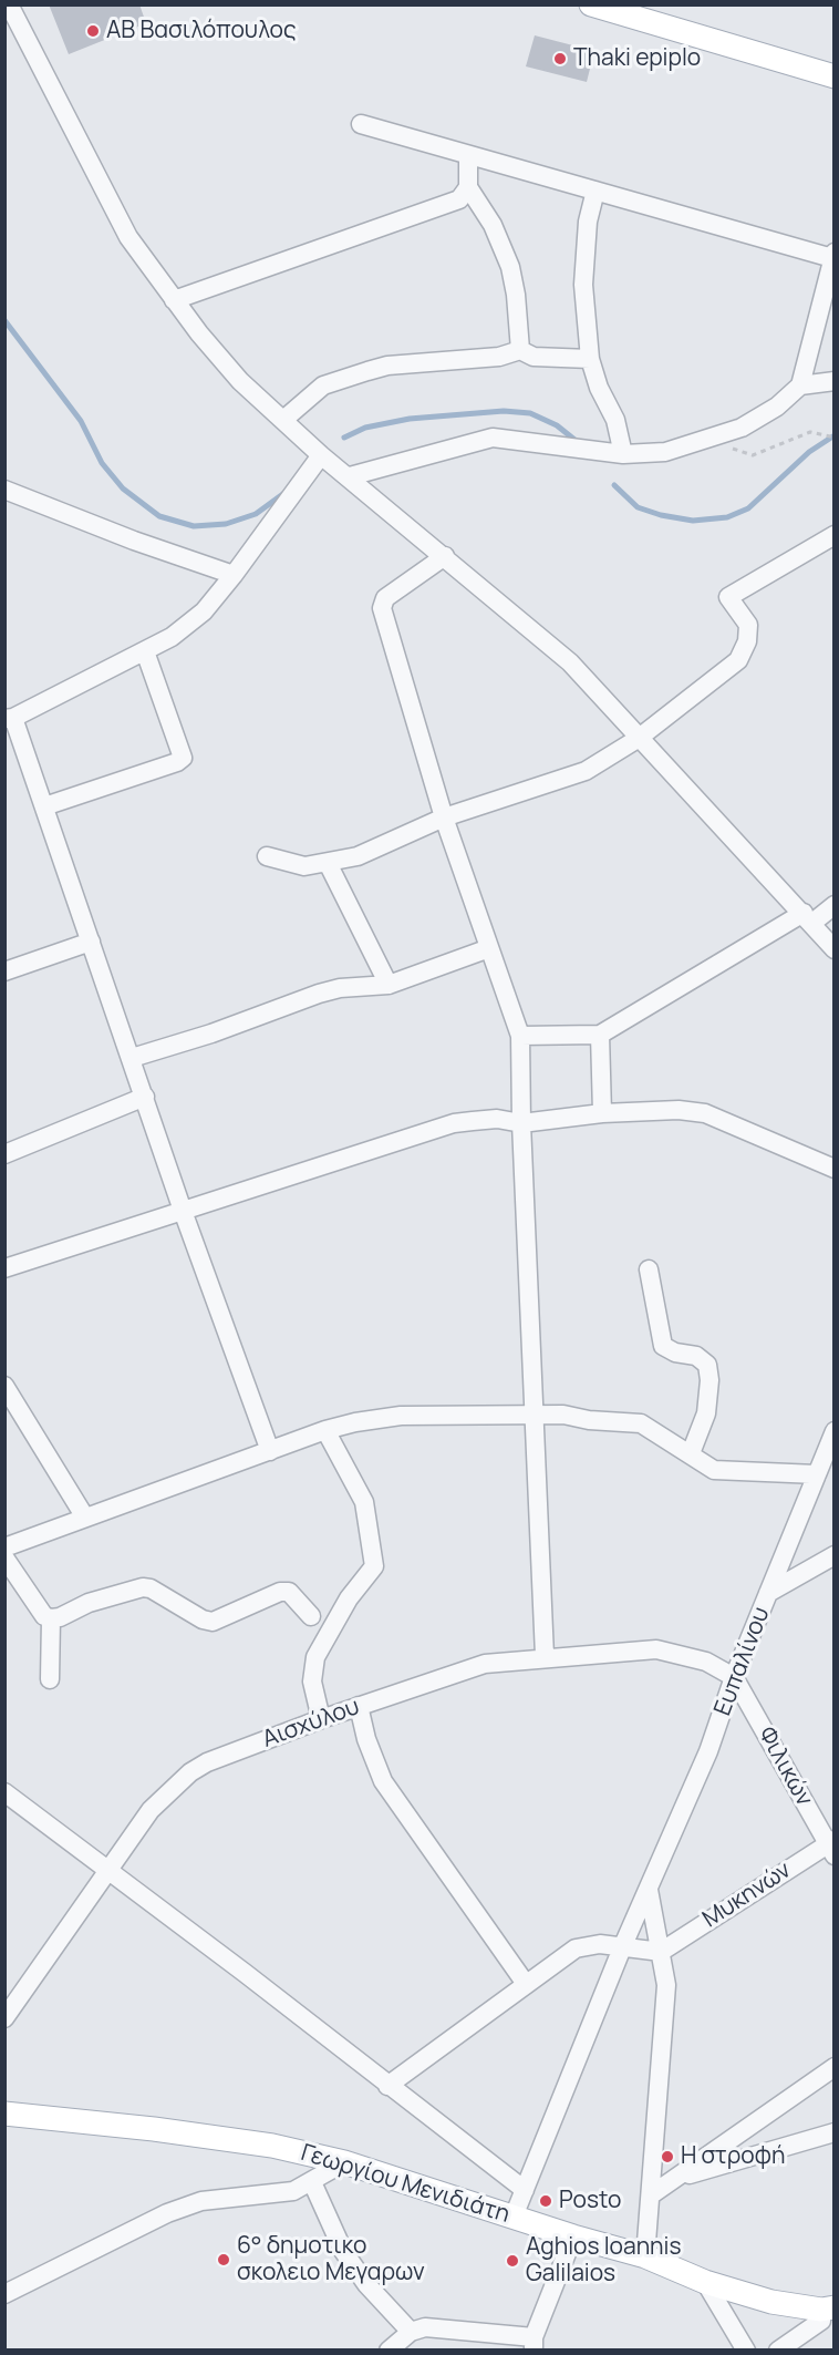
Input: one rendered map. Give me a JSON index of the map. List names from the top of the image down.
{
  "streets": {
    "main road": ["Γεωργίου Μενιδιάτη"],
    "street": [
      "Ευπαλίνου",
      "Αισχύλου",
      "Φιλικών",
      "Μυκηνών"
    ]
  },
  "crossings": [
    ["Ευπαλίνου", "Αισχύλου"],
    ["Ευπαλίνου", "Φιλικών"],
    ["Ευπαλίνου", "Γεωργίου Μενιδιάτη"],
    ["Αισχύλου", "Φιλικών"],
    ["Φιλικών", "Μυκηνών"]
  ],
  "places": [
    "ΑΒ Βασιλόπουλος",
    "Thaki epiplo",
    "Η στροφή",
    "Posto",
    "6° δημοτικο σκολειο Μεγαρων",
    "Aghios Ioannis Galilaios"
  ]
}
